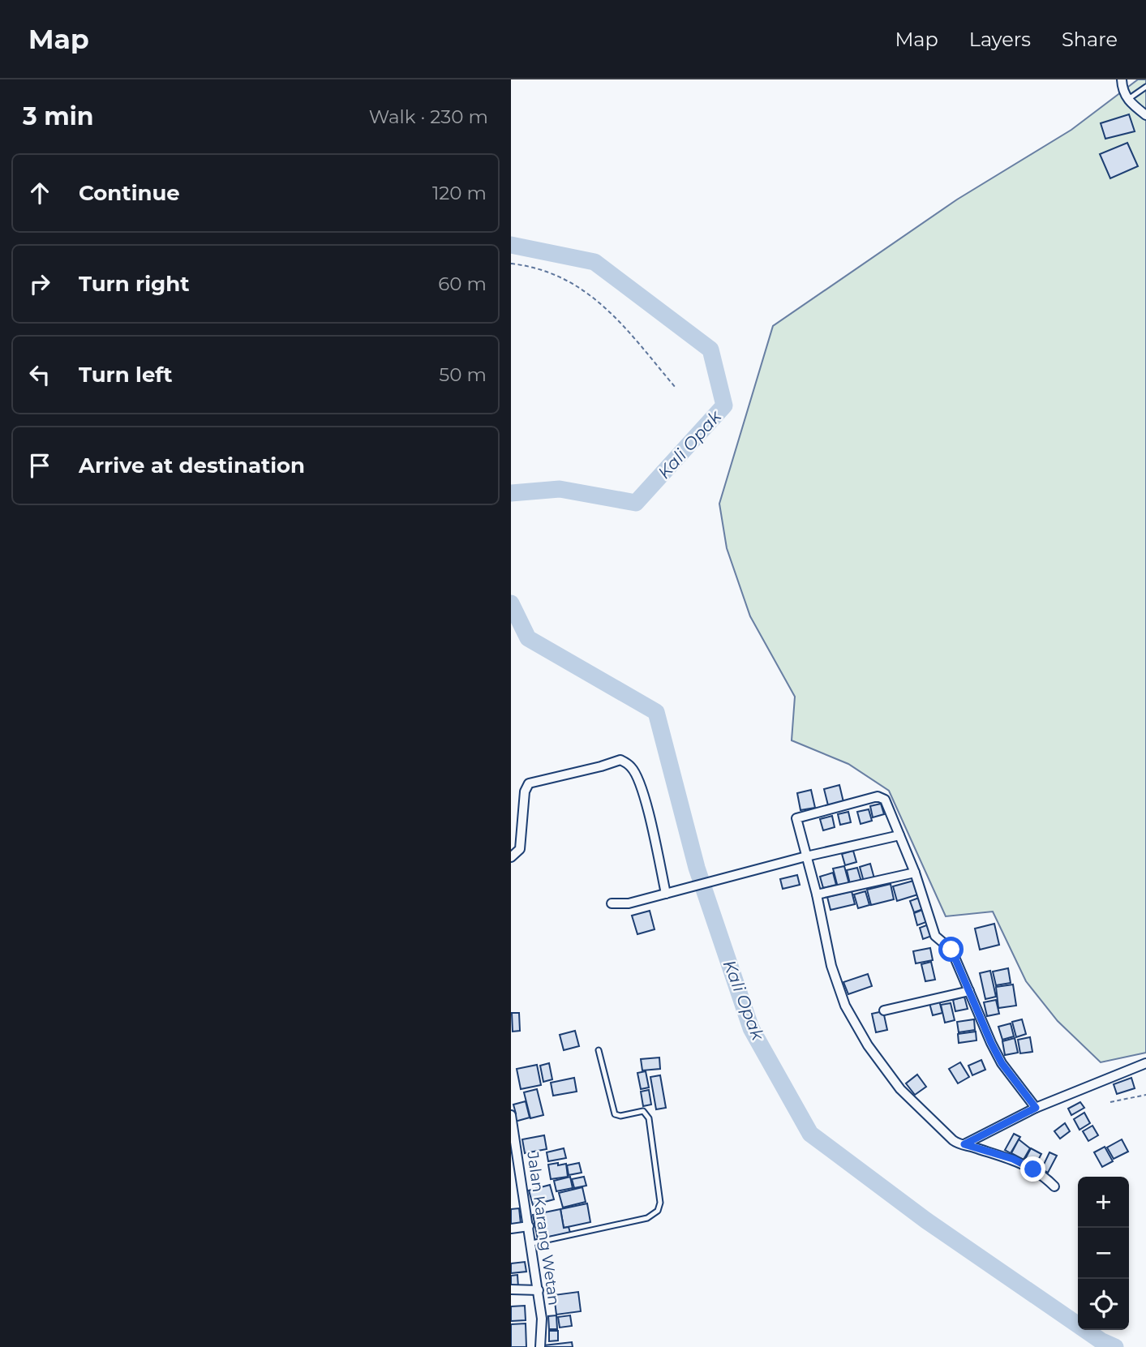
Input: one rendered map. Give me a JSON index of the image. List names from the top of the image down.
{
  "streets": {
    "street": ["Jalan Karang Wetan"]
  },
  "water": ["Kali Opak"],
  "page": {
    "header": "Map",
    "nav": ["Map", "Layers", "Share"],
    "heading": ["3 min", "Walk · 230 m"],
    "list": [
      ["Continue", "120 m"],
      ["Turn right", "60 m"],
      ["Turn left", "50 m"],
      "Arrive at destination"
    ],
    "map_buttons": ["+", "−"]
  }
}
